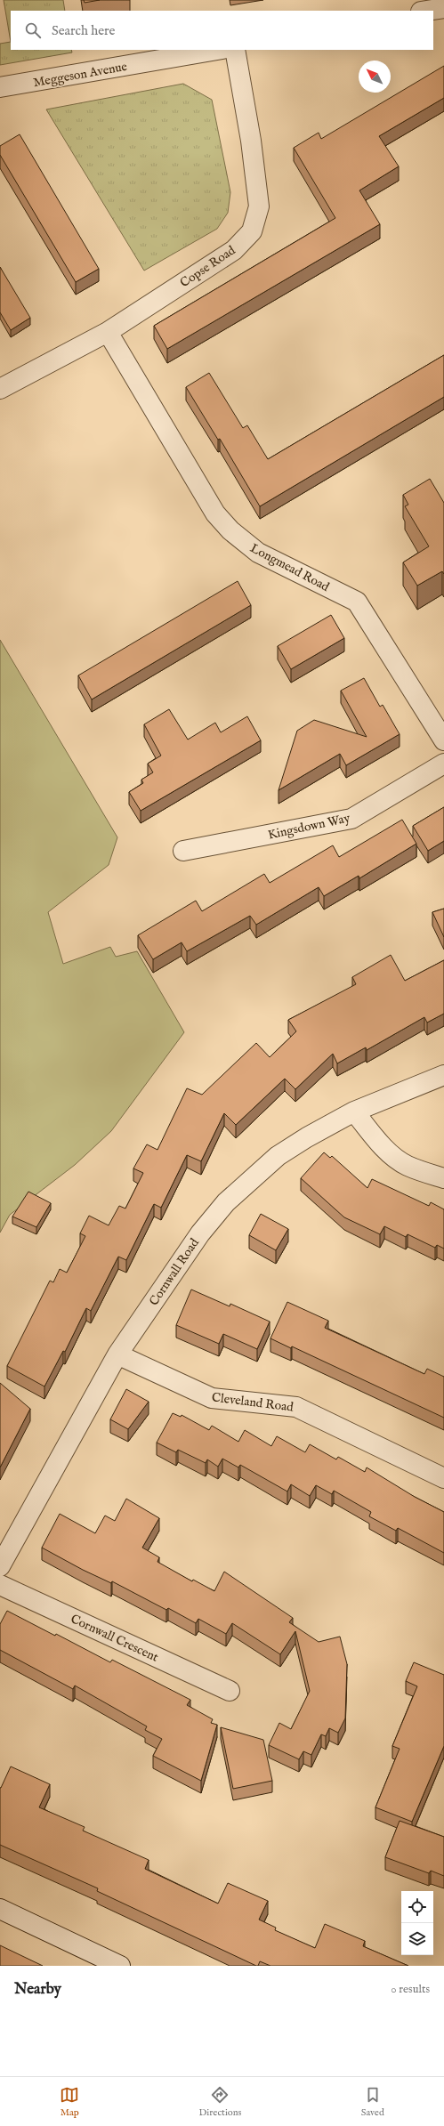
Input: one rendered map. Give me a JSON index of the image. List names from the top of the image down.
{
  "streets": {
    "street": [
      "Meggeson Avenue",
      "Copse Road",
      "Longmead Road",
      "Kingsdown Way",
      "Cornwall Road",
      "Cleveland Road",
      "Cornwall Crescent"
    ]
  },
  "crossings": [
    ["Copse Road", "Longmead Road"],
    ["Cornwall Road", "Cleveland Road"]
  ],
  "north": "top left",
  "page": {
    "search": "Search here",
    "heading": ["Nearby", "0 results"],
    "nav": ["Map", "Directions", "Saved"]
  }
}
